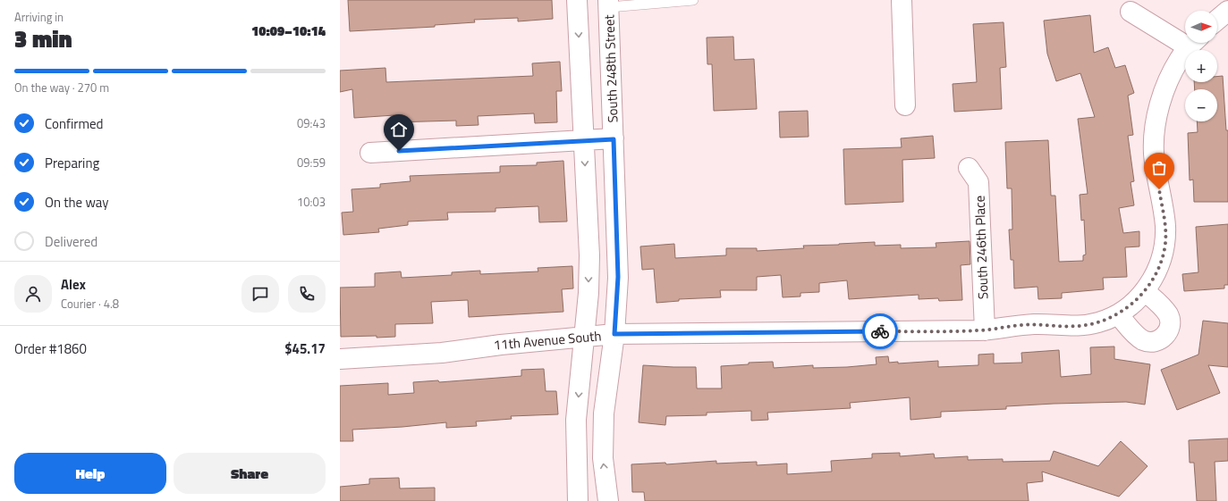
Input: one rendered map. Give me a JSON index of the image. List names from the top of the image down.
{
  "streets": {
    "street": ["South 248th Street", "South 246th Place", "11th Avenue South"]
  },
  "crossings": [
    ["South 248th Street", "11th Avenue South"],
    ["South 246th Place", "11th Avenue South"]
  ],
  "north": "right",
  "page": {
    "heading": ["3 min", "Arriving in", "10:09–10:14"],
    "panel": [
      "Alex",
      "Courier · 4.8",
      "Order #1860",
      "$45.17"
    ],
    "map_buttons": ["+", "−"],
    "bar": "On the way · 270 m",
    "list": [
      ["Confirmed", "09:43"],
      ["Preparing", "09:59"],
      ["On the way", "10:03"],
      "Delivered"
    ],
    "buttons": ["Help", "Share"]
  }
}
